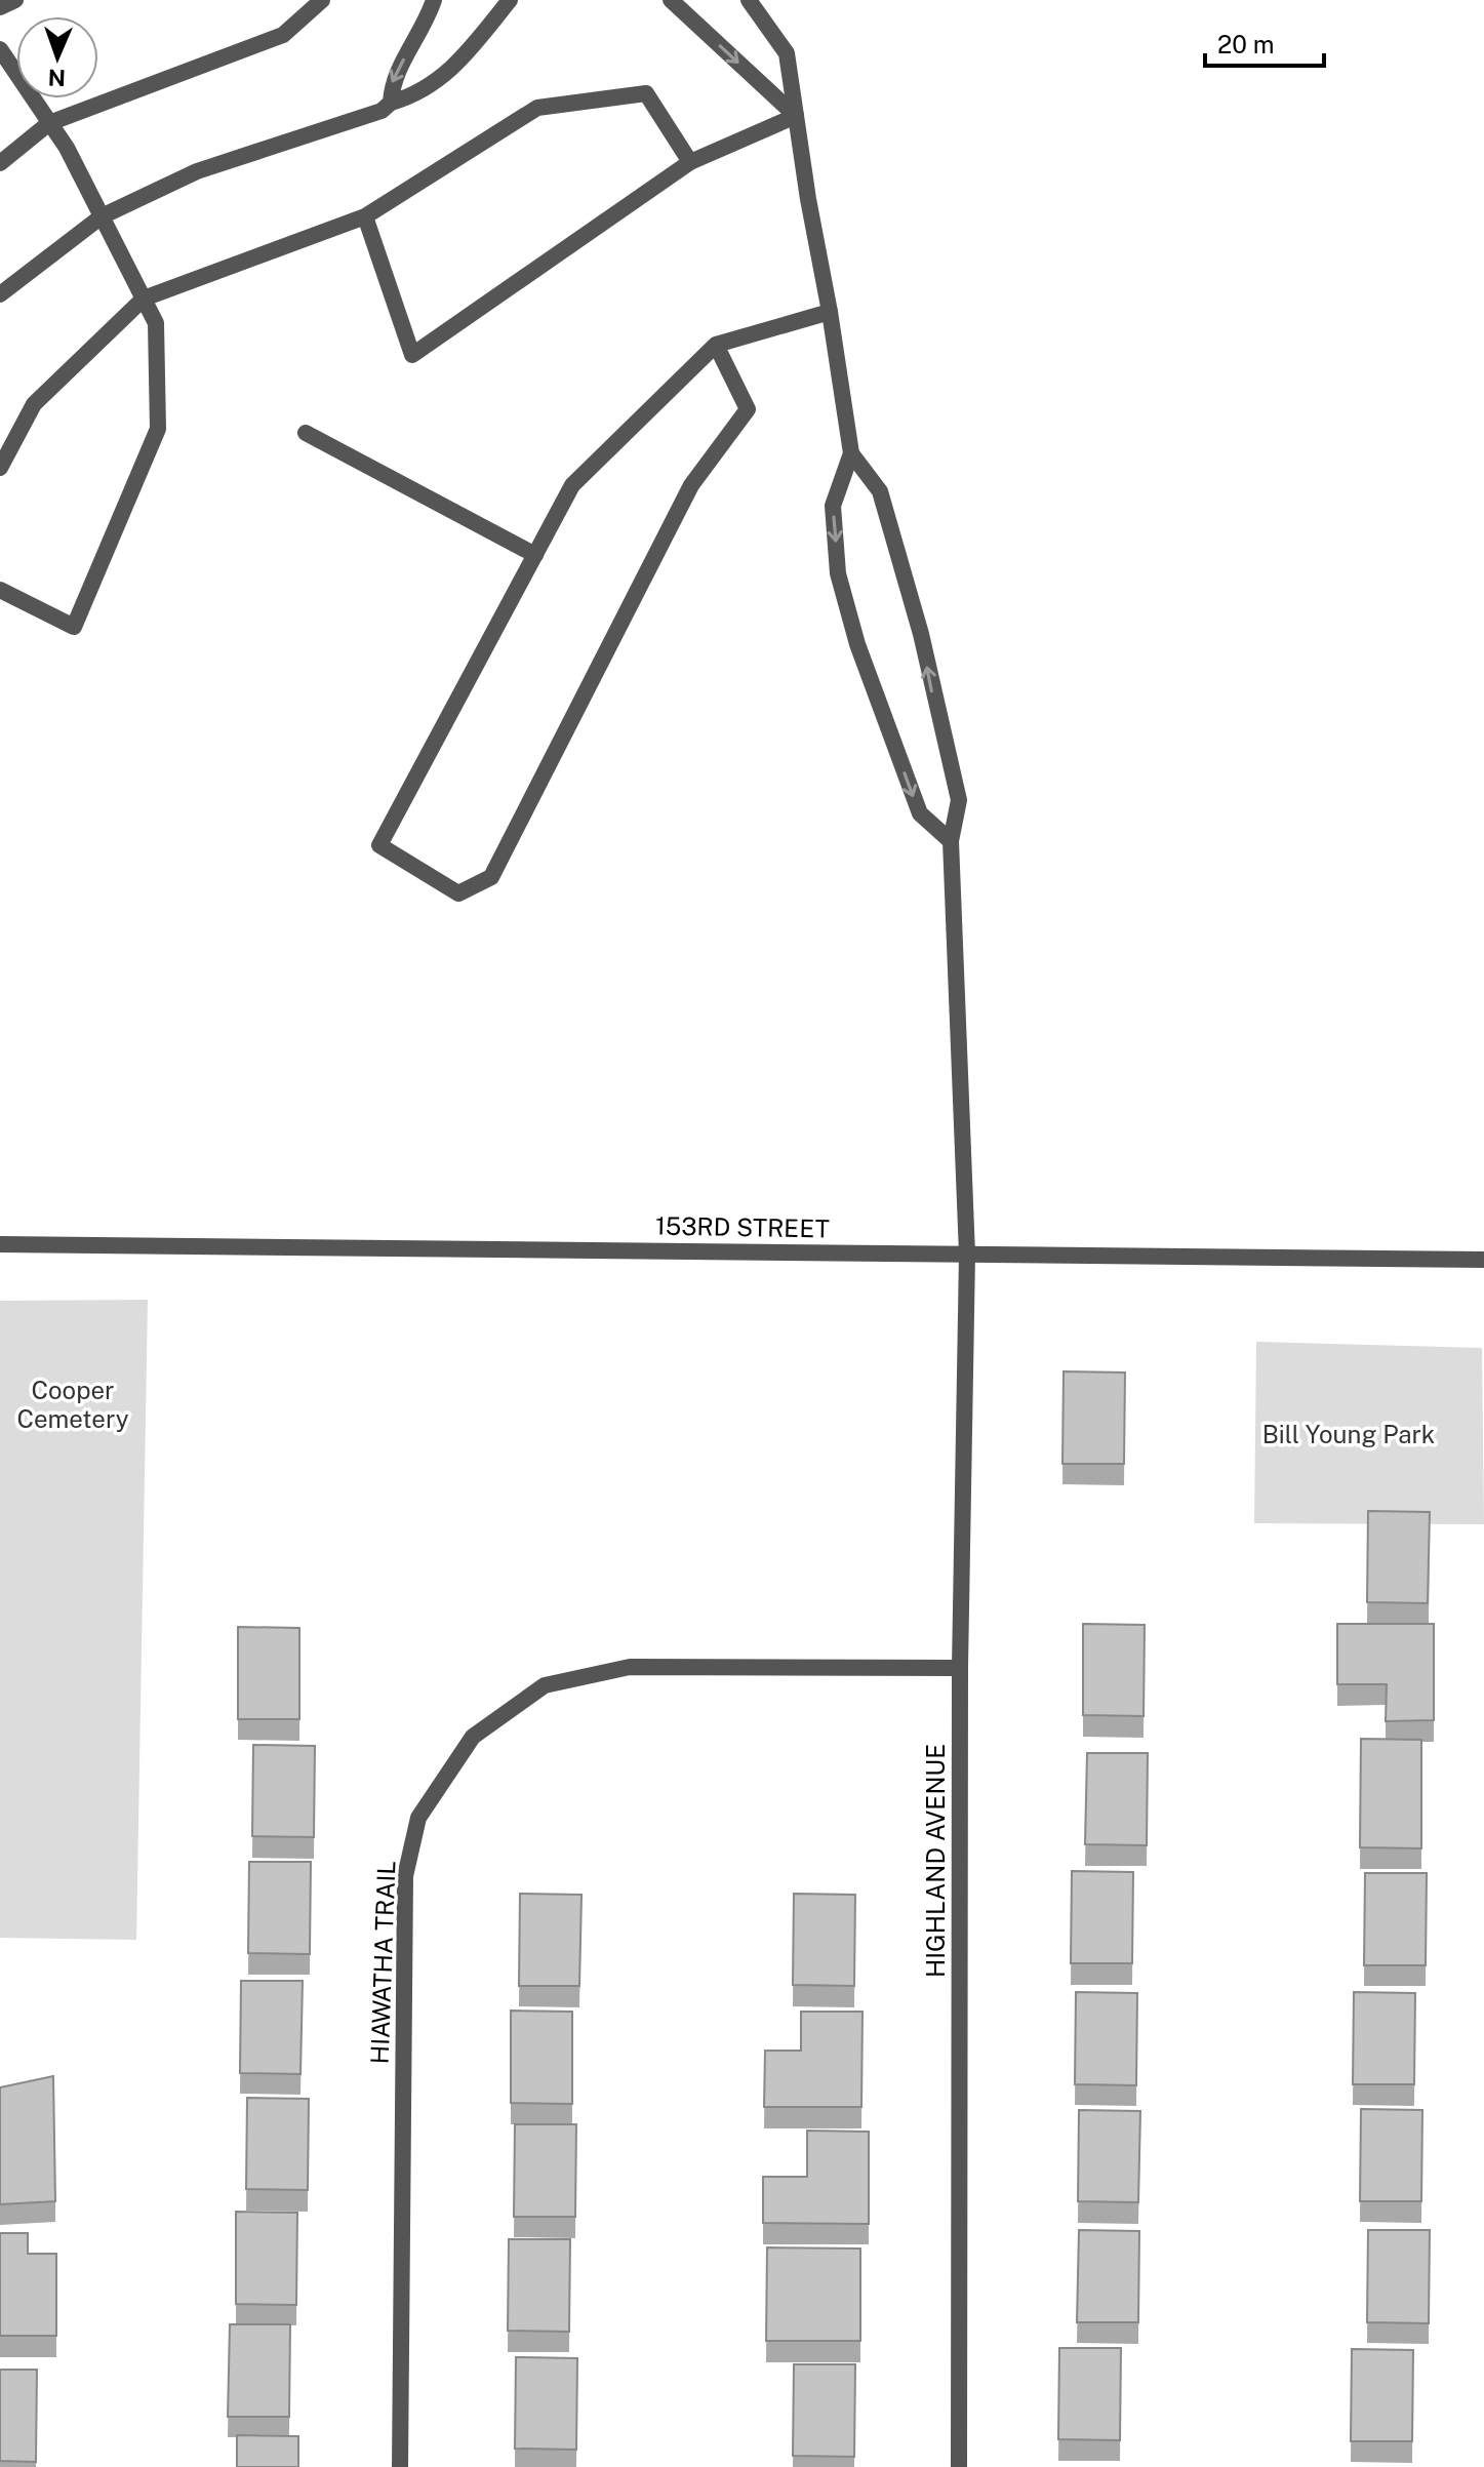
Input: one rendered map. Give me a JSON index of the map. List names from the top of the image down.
{
  "streets": {
    "street": ["153RD STREET", "HIGHLAND AVENUE", "HIAWATHA TRAIL"]
  },
  "crossings": [
    ["153RD STREET", "HIGHLAND AVENUE"],
    ["HIGHLAND AVENUE", "HIAWATHA TRAIL"]
  ],
  "parks": ["Cooper Cemetery", "Bill Young Park"],
  "scale_bar": "20 m",
  "north": "bottom"
}
